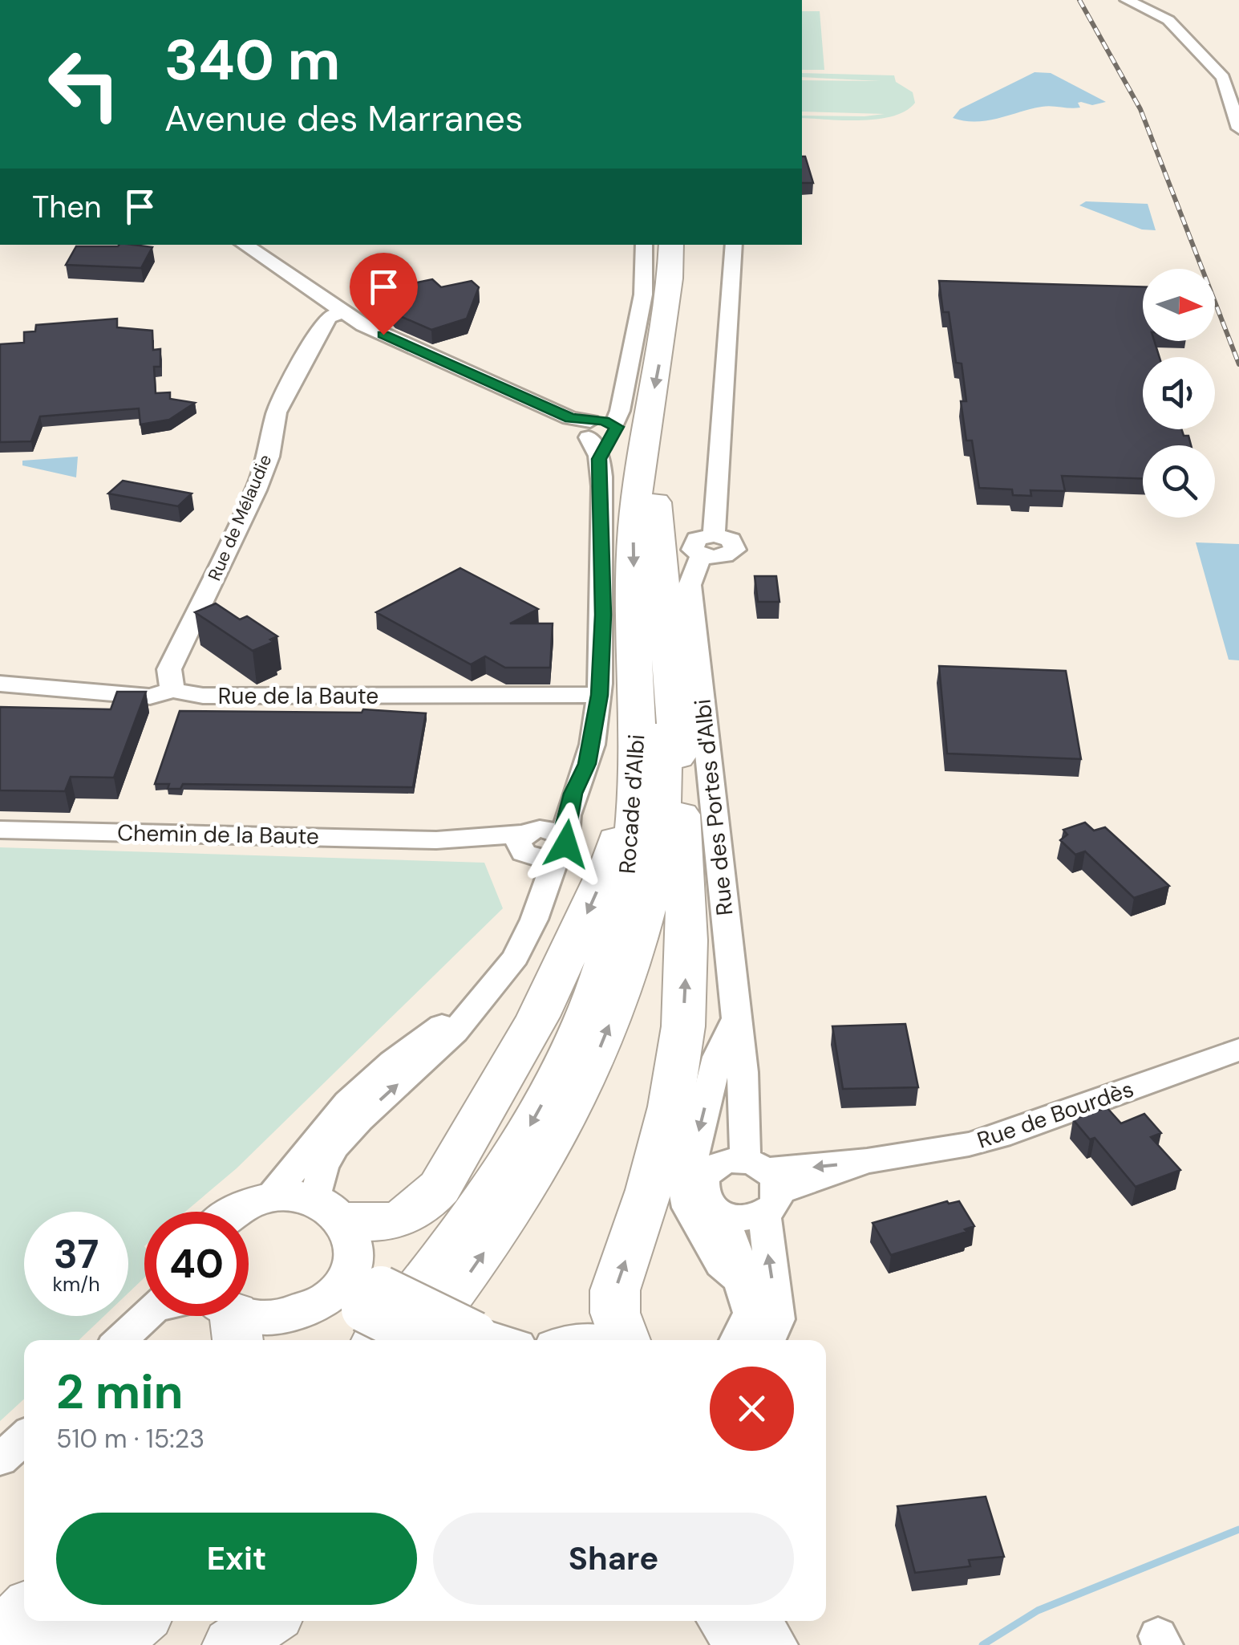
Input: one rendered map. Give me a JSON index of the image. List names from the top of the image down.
{
  "streets": {
    "highway": ["Rocade d'Albi"],
    "street": [
      "Rue de Mélaudie",
      "Rue de la Baute",
      "Rue des Portes d'Albi",
      "Chemin de la Baute",
      "Rue de Bourdès"
    ]
  },
  "crossings": [
    ["Rue de Mélaudie", "Rue de la Baute"],
    ["Rue de la Baute", "Rocade d'Albi"],
    ["Rue des Portes d'Albi", "Rue de Bourdès"]
  ],
  "north": "right",
  "page": {
    "turn": ["340 m", "Avenue des Marranes"],
    "then": "Then",
    "speed": "37 km/h",
    "limit": "40",
    "heading": ["2 min", "510 m · 15:23"],
    "buttons": ["Exit", "Share"]
  }
}
